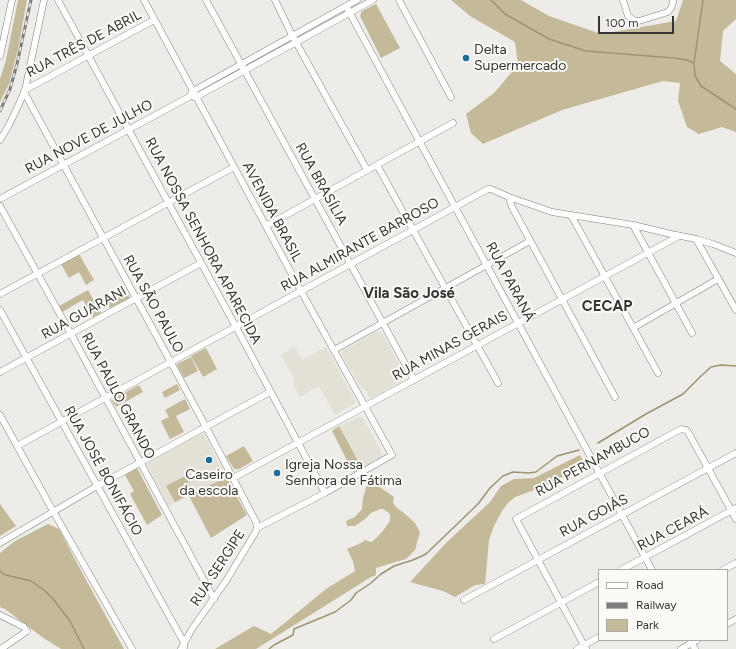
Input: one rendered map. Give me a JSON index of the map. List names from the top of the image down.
{
  "streets": {
    "street": [
      "RUA TRÊS DE ABRIL",
      "RUA NOVE DE JULHO",
      "RUA BRASÍLIA",
      "AVENIDA BRASIL",
      "RUA NOSSA SENHORA APARECIDA",
      "RUA ALMIRANTE BARROSO",
      "RUA PARANÁ",
      "RUA SÃO PAULO",
      "RUA GUARANI",
      "RUA MINAS GERAIS",
      "RUA PAULO GRANDO",
      "RUA PERNAMBUCO",
      "RUA JOSÉ BONIFÁCIO",
      "RUA GOIÁS",
      "RUA CEARÁ",
      "RUA SERGIPE"
    ]
  },
  "crossings": [
    ["RUA TRÊS DE ABRIL", "AVENIDA BRASIL"],
    ["RUA TRÊS DE ABRIL", "RUA NOSSA SENHORA APARECIDA"],
    ["RUA TRÊS DE ABRIL", "RUA SÃO PAULO"],
    ["RUA NOVE DE JULHO", "AVENIDA BRASIL"],
    ["RUA NOVE DE JULHO", "RUA NOSSA SENHORA APARECIDA"],
    ["RUA NOVE DE JULHO", "RUA SÃO PAULO"],
    ["RUA BRASÍLIA", "RUA ALMIRANTE BARROSO"],
    ["RUA BRASÍLIA", "RUA MINAS GERAIS"],
    ["AVENIDA BRASIL", "RUA ALMIRANTE BARROSO"],
    ["AVENIDA BRASIL", "RUA MINAS GERAIS"],
    ["AVENIDA BRASIL", "RUA SERGIPE"],
    ["RUA NOSSA SENHORA APARECIDA", "RUA ALMIRANTE BARROSO"],
    ["RUA NOSSA SENHORA APARECIDA", "RUA GUARANI"],
    ["RUA NOSSA SENHORA APARECIDA", "RUA MINAS GERAIS"],
    ["RUA NOSSA SENHORA APARECIDA", "RUA SERGIPE"],
    ["RUA ALMIRANTE BARROSO", "RUA PARANÁ"],
    ["RUA ALMIRANTE BARROSO", "RUA SÃO PAULO"],
    ["RUA ALMIRANTE BARROSO", "RUA MINAS GERAIS"],
    ["RUA ALMIRANTE BARROSO", "RUA PAULO GRANDO"],
    ["RUA ALMIRANTE BARROSO", "RUA JOSÉ BONIFÁCIO"],
    ["RUA PARANÁ", "RUA MINAS GERAIS"],
    ["RUA PARANÁ", "RUA PERNAMBUCO"],
    ["RUA PARANÁ", "RUA GOIÁS"],
    ["RUA PARANÁ", "RUA CEARÁ"],
    ["RUA SÃO PAULO", "RUA GUARANI"],
    ["RUA SÃO PAULO", "RUA MINAS GERAIS"],
    ["RUA SÃO PAULO", "RUA SERGIPE"],
    ["RUA GUARANI", "RUA PAULO GRANDO"],
    ["RUA GUARANI", "RUA JOSÉ BONIFÁCIO"],
    ["RUA PAULO GRANDO", "RUA SERGIPE"],
    ["RUA PERNAMBUCO", "RUA GOIÁS"],
    ["RUA JOSÉ BONIFÁCIO", "RUA SERGIPE"]
  ],
  "districts": ["Vila São José", "CECAP"],
  "places": ["Delta Supermercado", "Caseiro da escola", "Igreja Nossa Senhora de Fátima"],
  "legend": ["Road", "Railway", "Park"],
  "scale_bar": "100 m"
}
